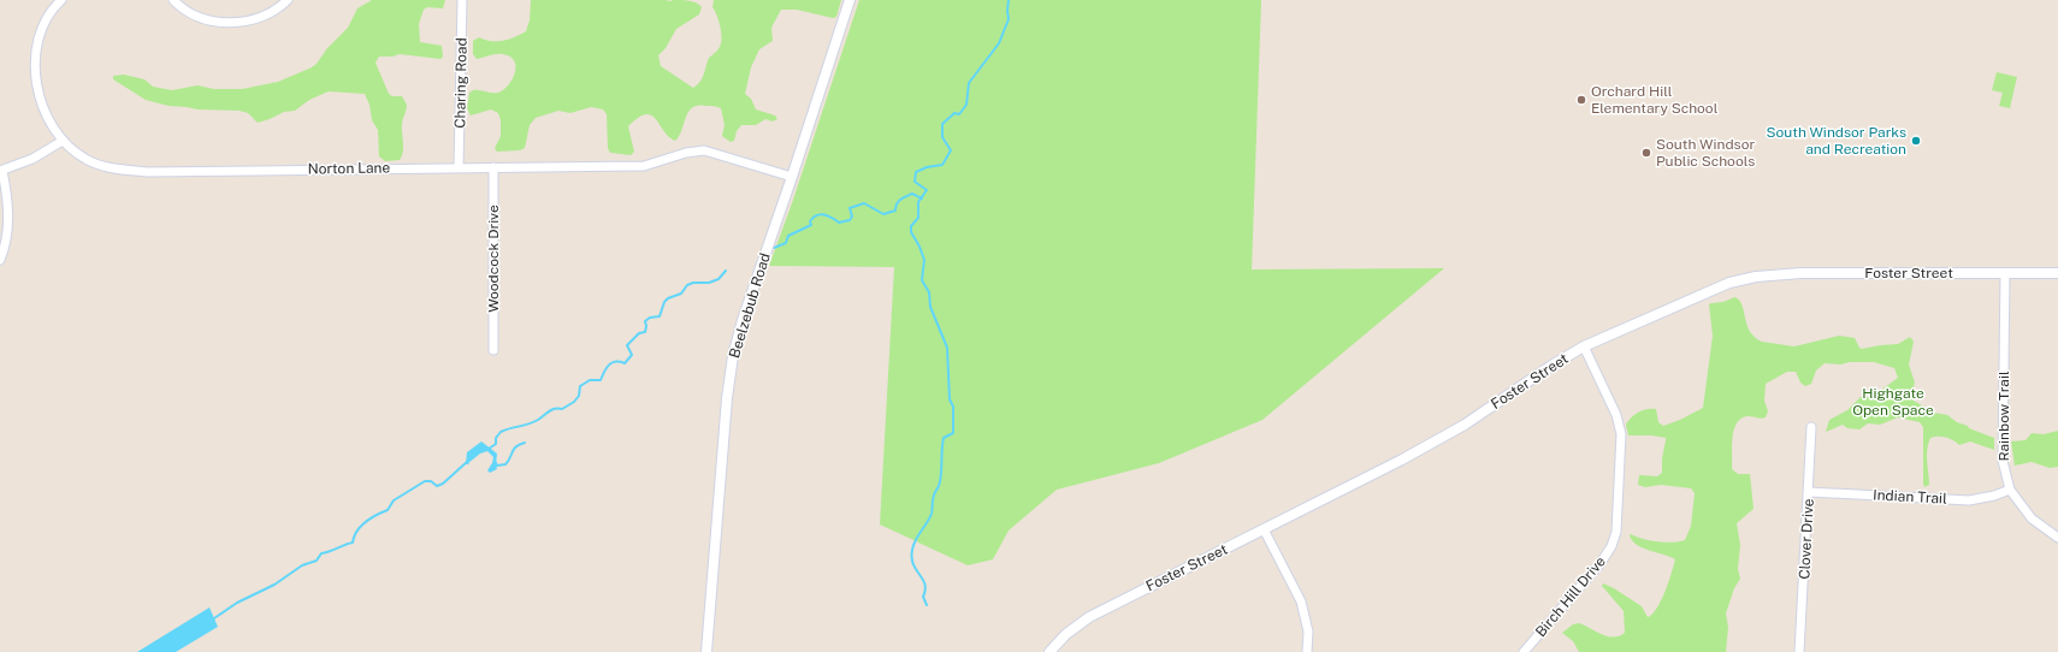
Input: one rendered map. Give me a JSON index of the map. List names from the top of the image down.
{
  "streets": {
    "street": [
      "Charing Road",
      "Norton Lane",
      "Woodcock Drive",
      "Foster Street",
      "Beelzebub Road",
      "Rainbow Trail",
      "Indian Trail",
      "Clover Drive",
      "Birch Hill Drive"
    ]
  },
  "crossings": [
    ["Charing Road", "Norton Lane"],
    ["Norton Lane", "Woodcock Drive"],
    ["Norton Lane", "Beelzebub Road"],
    ["Foster Street", "Rainbow Trail"],
    ["Foster Street", "Birch Hill Drive"],
    ["Rainbow Trail", "Indian Trail"],
    ["Indian Trail", "Clover Drive"]
  ],
  "parks": ["Highgate Open Space"],
  "places": ["Orchard Hill Elementary School", "South Windsor Parks and Recreation", "South Windsor Public Schools"]
}
